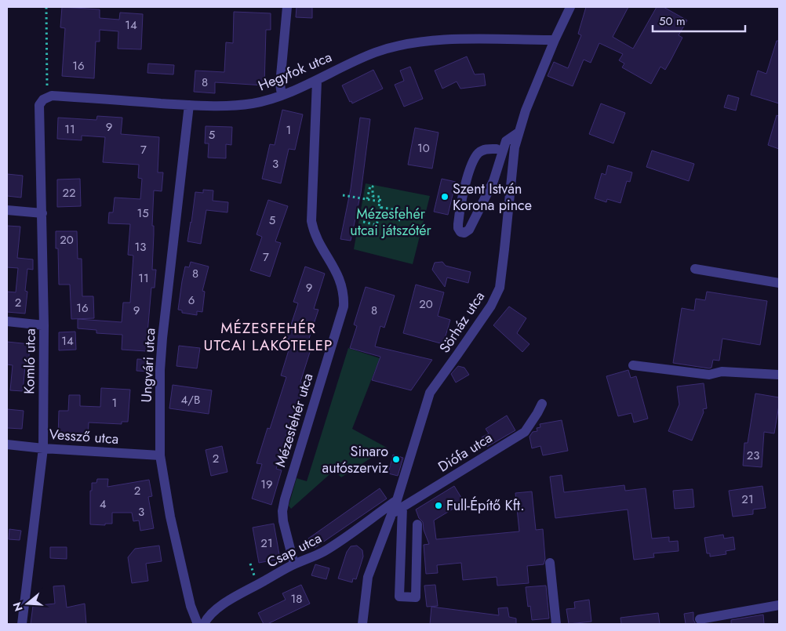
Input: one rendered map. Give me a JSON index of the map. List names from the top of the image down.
{
  "streets": {
    "street": [
      "Hegyfok utca",
      "Sörház utca",
      "Komló utca",
      "Ungvári utca",
      "Mézesfehér utca",
      "Vessző utca",
      "Diófa utca",
      "Csap utca"
    ]
  },
  "crossings": [
    ["Hegyfok utca", "Sörház utca"],
    ["Hegyfok utca", "Komló utca"],
    ["Hegyfok utca", "Ungvári utca"],
    ["Hegyfok utca", "Mézesfehér utca"],
    ["Sörház utca", "Diófa utca"],
    ["Sörház utca", "Csap utca"],
    ["Komló utca", "Vessző utca"],
    ["Ungvári utca", "Vessző utca"],
    ["Mézesfehér utca", "Csap utca"],
    ["Diófa utca", "Csap utca"]
  ],
  "districts": ["MÉZESFEHÉR UTCAI LAKÓTELEP"],
  "parks": ["Mézesfehér utcai játszótér"],
  "places": ["Szent István Korona pince", "Sinaro autószerviz", "Full-Építő Kft."],
  "house_numbers": [
    "14",
    "16",
    "8",
    "9",
    "11",
    "1",
    "5",
    "10",
    "7",
    "3",
    "22",
    "15",
    "5",
    "20",
    "13",
    "7",
    "8",
    "11",
    "9",
    "6",
    "2",
    "20",
    "16",
    "9",
    "8",
    "14",
    "4/B",
    "1",
    "23",
    "2",
    "19",
    "2",
    "21",
    "4",
    "3",
    "21",
    "18"
  ],
  "scale_bar": "50 m",
  "north": "left"
}
